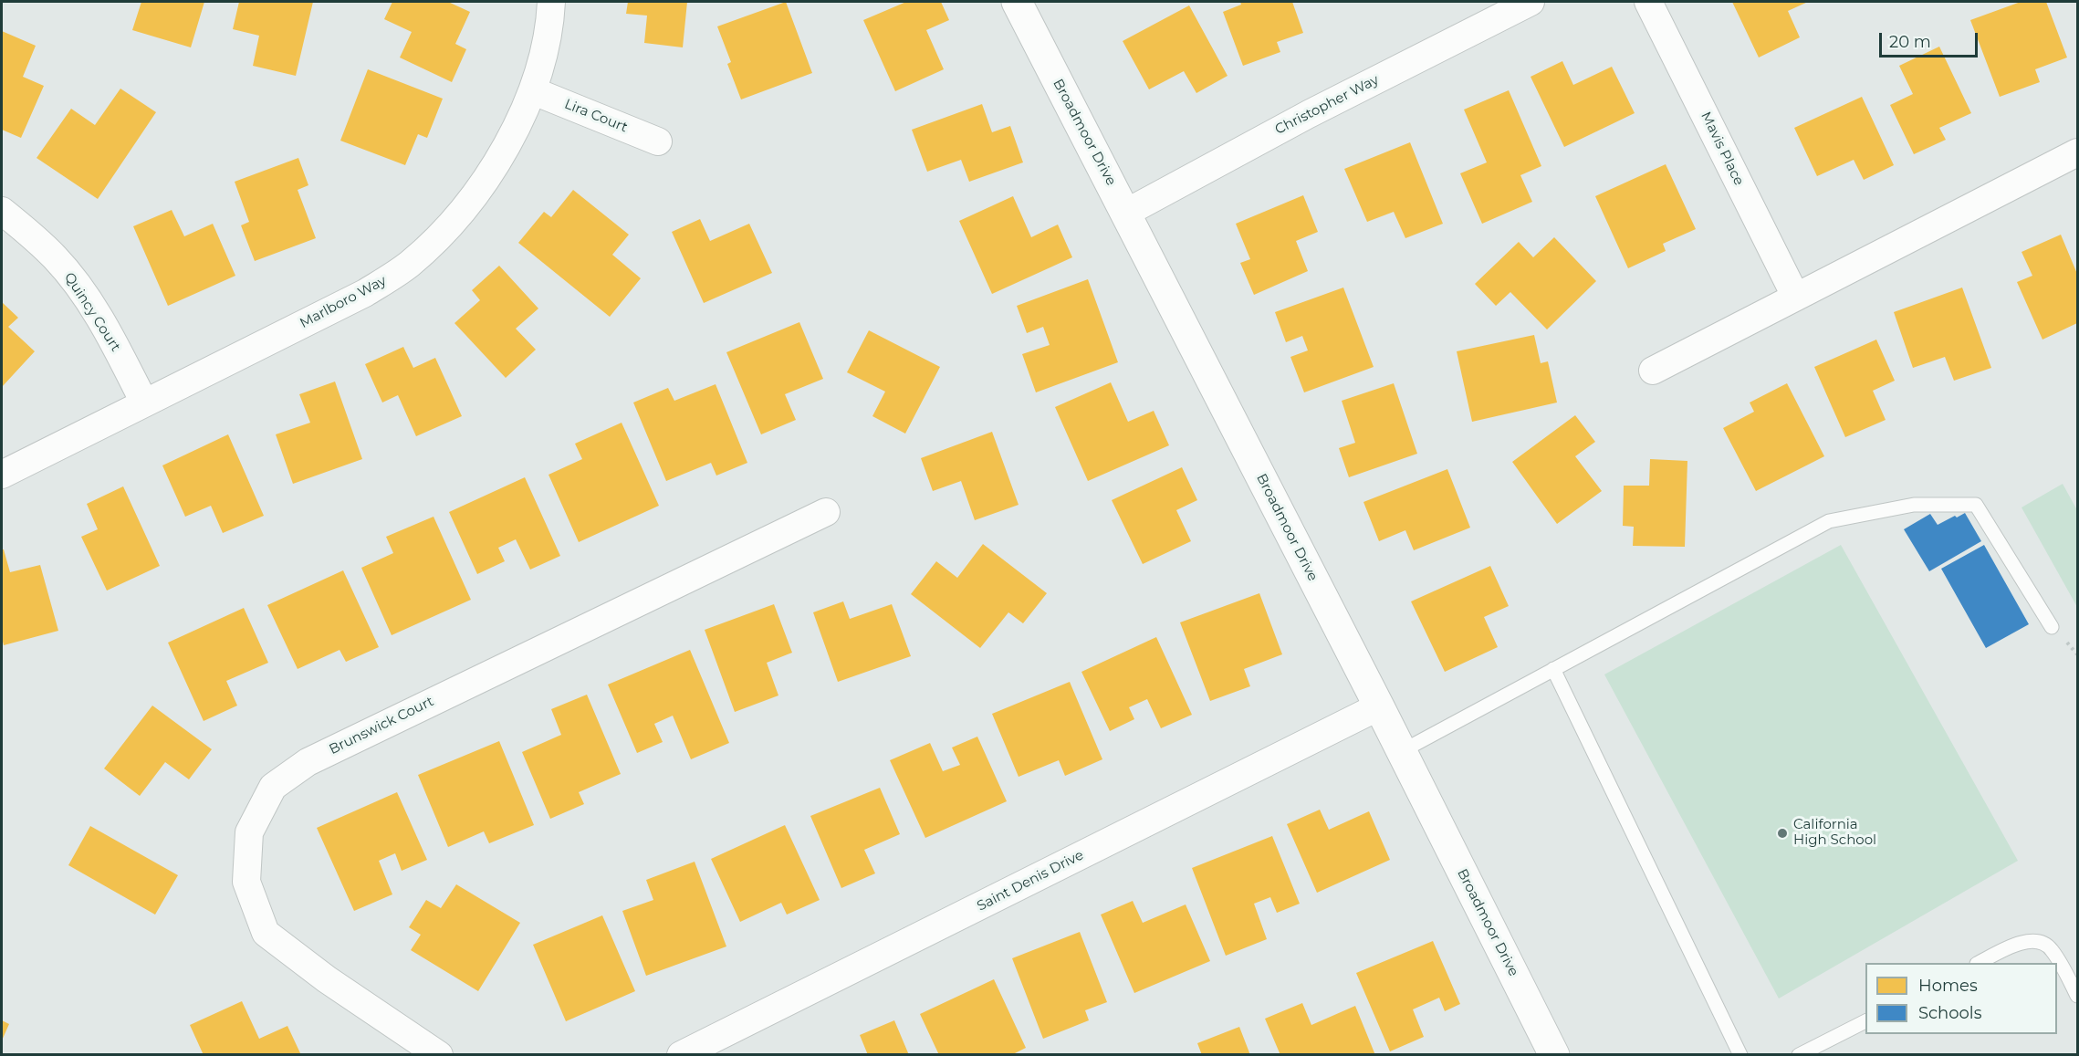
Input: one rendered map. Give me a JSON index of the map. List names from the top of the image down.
{
  "streets": {
    "street": [
      "Christopher Way",
      "Lira Court",
      "Broadmoor Drive",
      "Mavis Place",
      "Marlboro Way",
      "Quincy Court",
      "Brunswick Court",
      "Saint Denis Drive"
    ]
  },
  "crossings": [
    ["Christopher Way", "Broadmoor Drive"],
    ["Lira Court", "Marlboro Way"],
    ["Broadmoor Drive", "Saint Denis Drive"],
    ["Marlboro Way", "Quincy Court"]
  ],
  "places": ["California High School"],
  "legend": ["Homes", "Schools"],
  "scale_bar": "20 m"
}
